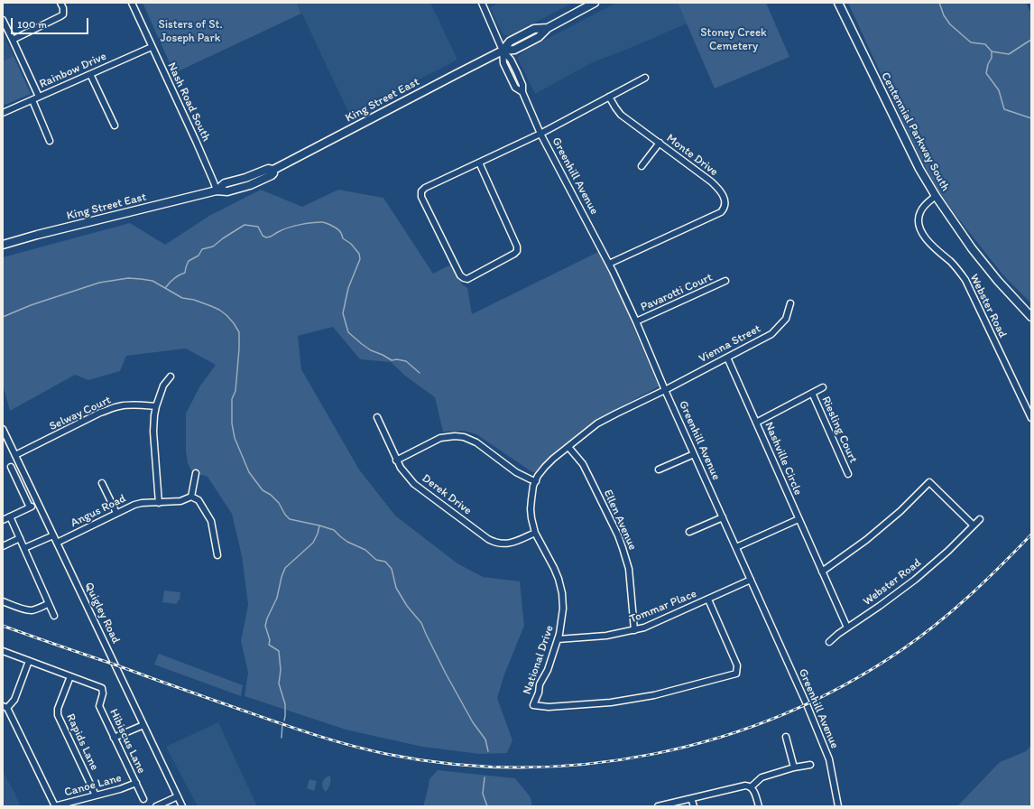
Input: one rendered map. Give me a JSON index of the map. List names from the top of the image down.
{
  "streets": {
    "main road": ["King Street East", "Centennial Parkway South"],
    "street": [
      "Rainbow Drive",
      "Nash Road South",
      "Monte Drive",
      "Greenhill Avenue",
      "Pavarotti Court",
      "Webster Road",
      "Vienna Street",
      "Selway Court",
      "Riesling Court",
      "Nashville Circle",
      "Derek Drive",
      "Angus Road",
      "Ellen Avenue",
      "Tommar Place",
      "Quigley Road",
      "National Drive",
      "Hibiscus Lane",
      "Rapids Lane",
      "Canoe Lane"
    ]
  },
  "crossings": [
    ["Rainbow Drive", "Nash Road South"],
    ["King Street East", "Nash Road South"],
    ["King Street East", "Greenhill Avenue"],
    ["Centennial Parkway South", "Webster Road"],
    ["Monte Drive", "Greenhill Avenue"],
    ["Greenhill Avenue", "Pavarotti Court"],
    ["Greenhill Avenue", "Vienna Street"],
    ["Greenhill Avenue", "Tommar Place"],
    ["Greenhill Avenue", "National Drive"],
    ["Webster Road", "Nashville Circle"],
    ["Vienna Street", "National Drive"],
    ["Selway Court", "Quigley Road"],
    ["Riesling Court", "Nashville Circle"],
    ["Derek Drive", "National Drive"],
    ["Angus Road", "Quigley Road"],
    ["Ellen Avenue", "Tommar Place"],
    ["Ellen Avenue", "National Drive"],
    ["Tommar Place", "National Drive"],
    ["Hibiscus Lane", "Rapids Lane"],
    ["Hibiscus Lane", "Canoe Lane"],
    ["Rapids Lane", "Canoe Lane"]
  ],
  "parks": ["Sisters of St. Joseph Park", "Stoney Creek Cemetery"],
  "scale_bar": "100 m"
}
